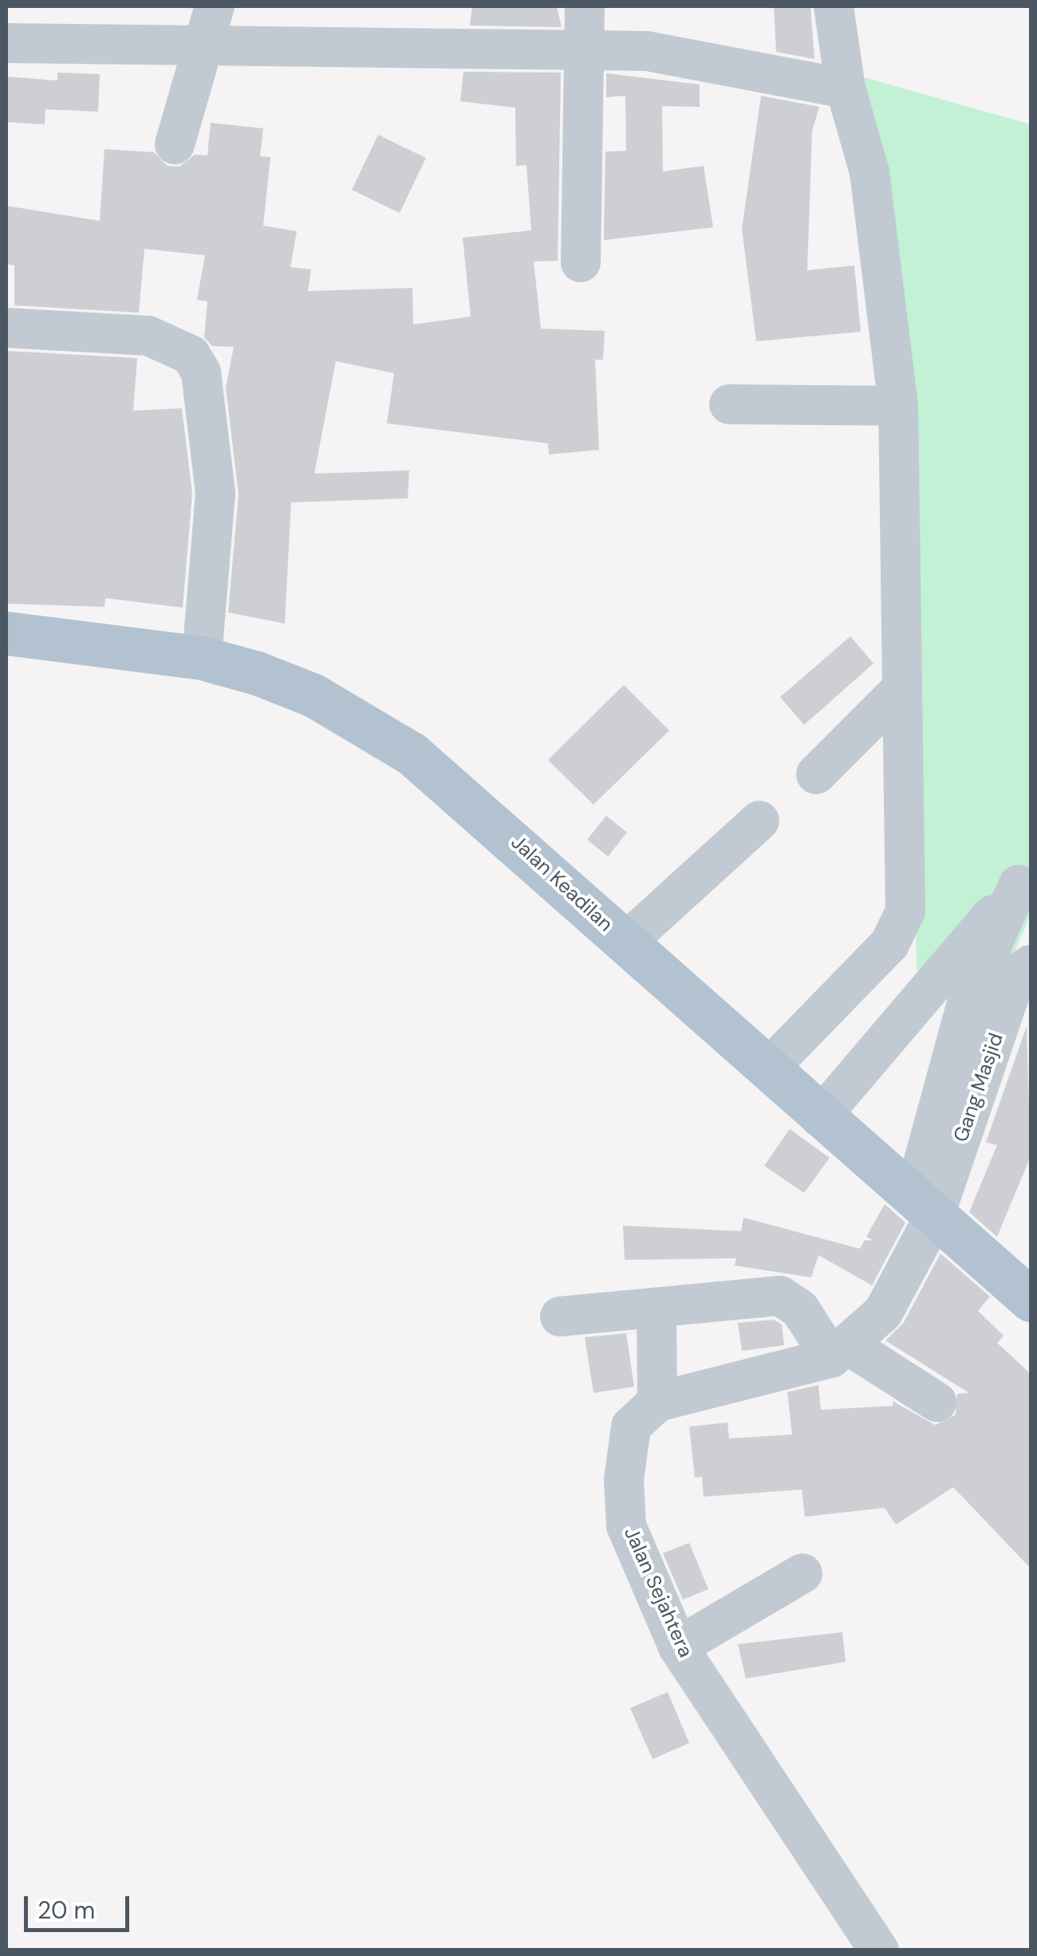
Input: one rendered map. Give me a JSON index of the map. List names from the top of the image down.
{
  "streets": {
    "main road": ["Jalan Keadilan"],
    "street": ["Gang Masjid", "Jalan Sejahtera"]
  },
  "crossings": [
    ["Jalan Keadilan", "Gang Masjid"]
  ],
  "scale_bar": "20 m"
}
